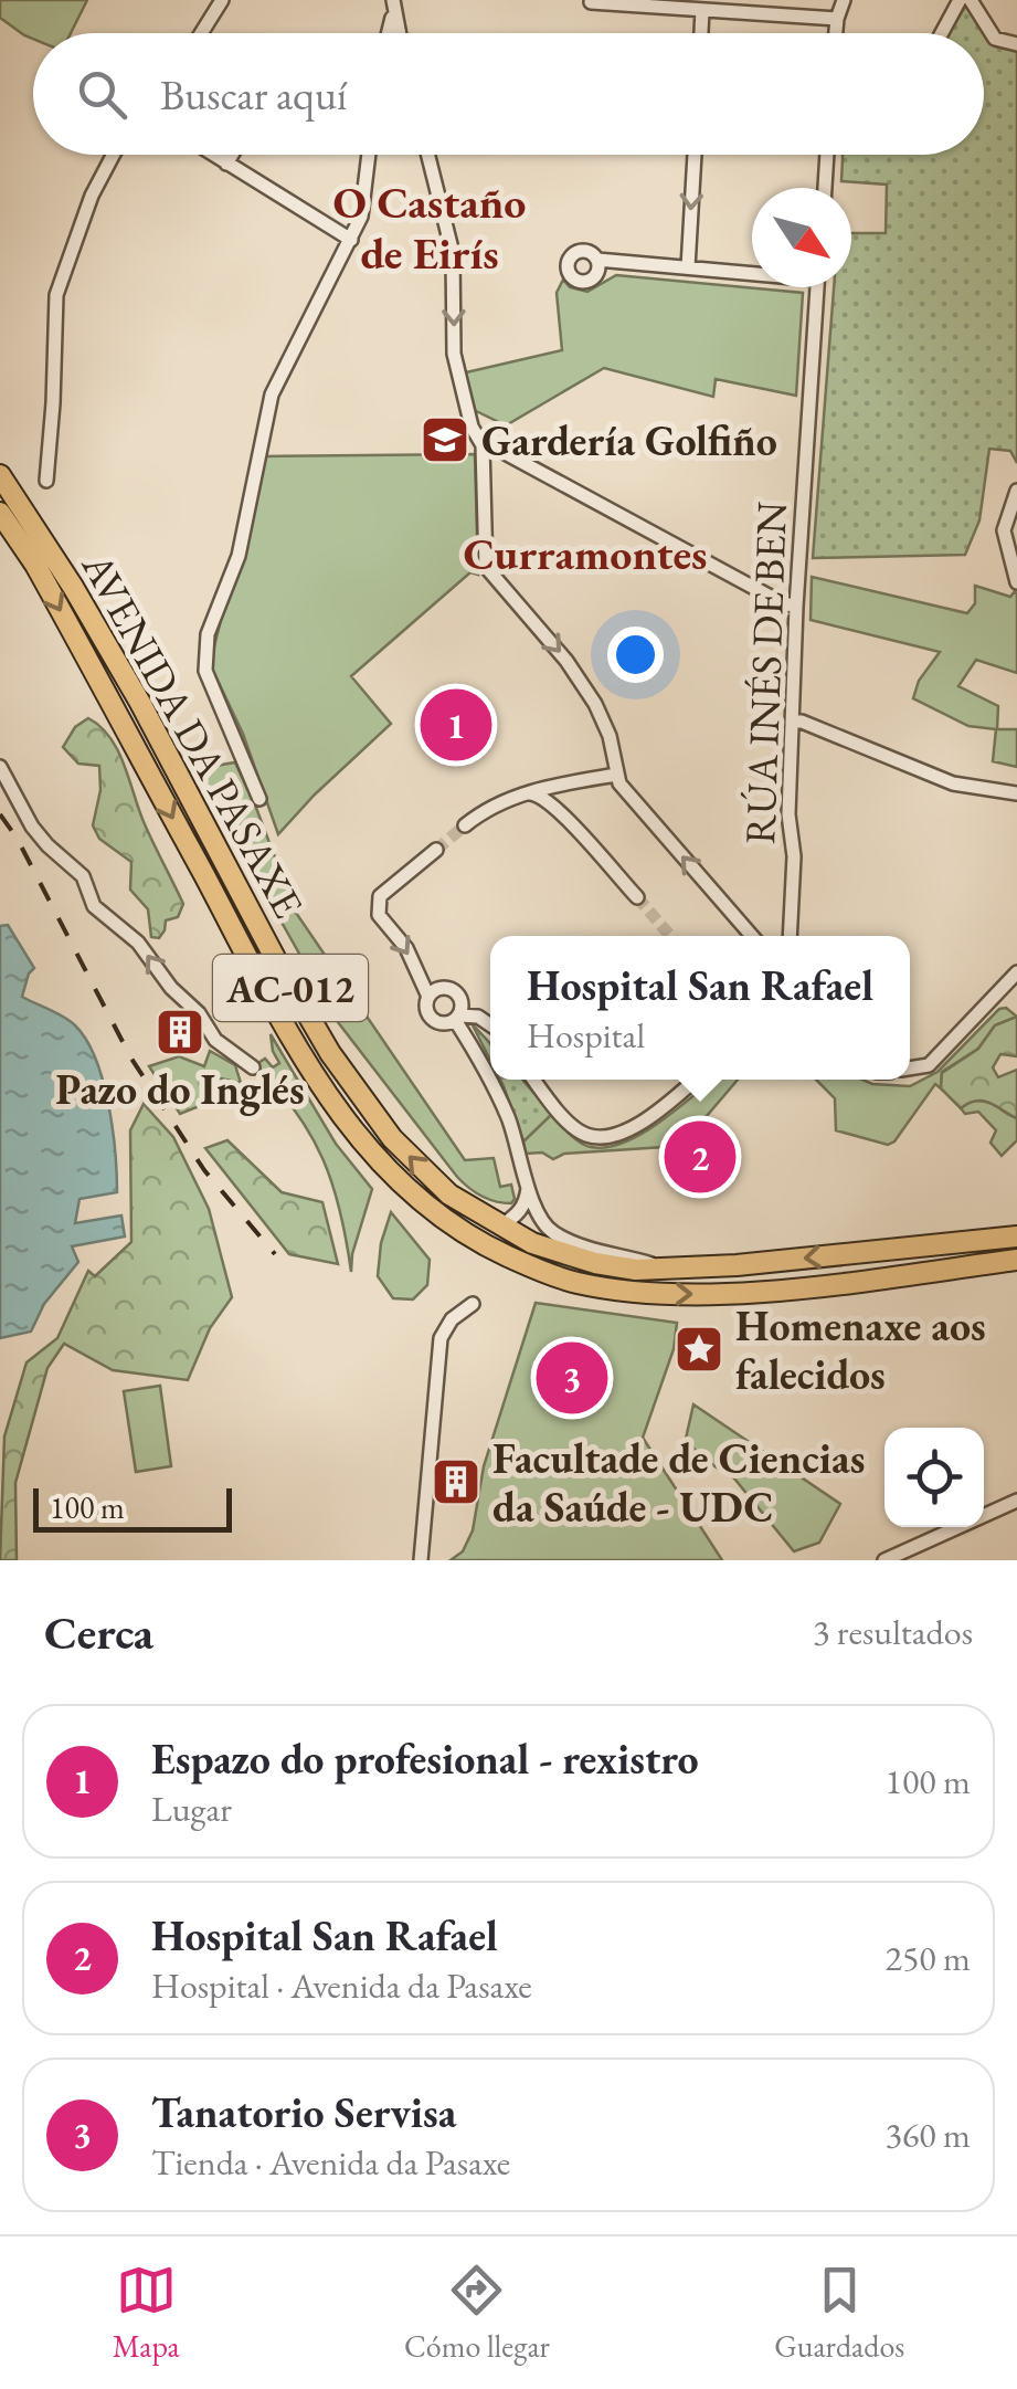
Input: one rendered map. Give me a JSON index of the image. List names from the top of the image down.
{
  "streets": {
    "main road": ["AVENIDA DA PASAXE", "AC-012"],
    "street": ["RÚA INÉS DE BEN"]
  },
  "districts": ["O Castaño de Eirís", "Curramontes"],
  "places": {
    "school or university": ["Gardería Golfiño"],
    "building": ["Pazo do Inglés", "Facultade de Ciencias da Saúde - UDC"],
    "place": ["Homenaxe aos falecidos"]
  },
  "scale_bar": "100 m",
  "north": "bottom right",
  "page": {
    "search": "Buscar aquí",
    "pins": ["1", "2", "3"],
    "popup": ["Hospital San Rafael", "Hospital"],
    "scale": "100 m",
    "heading": ["Cerca", "3 resultados"],
    "list": [
      {
        "mark": "1",
        "name": "Espazo do profesional - rexistro",
        "note": "Lugar",
        "value": "100 m"
      },
      {
        "mark": "2",
        "name": "Hospital San Rafael",
        "note": "Hospital · Avenida da Pasaxe",
        "value": "250 m"
      },
      {
        "mark": "3",
        "name": "Tanatorio Servisa",
        "note": "Tienda · Avenida da Pasaxe",
        "value": "360 m"
      }
    ],
    "nav": ["Mapa", "Cómo llegar", "Guardados"]
  }
}
